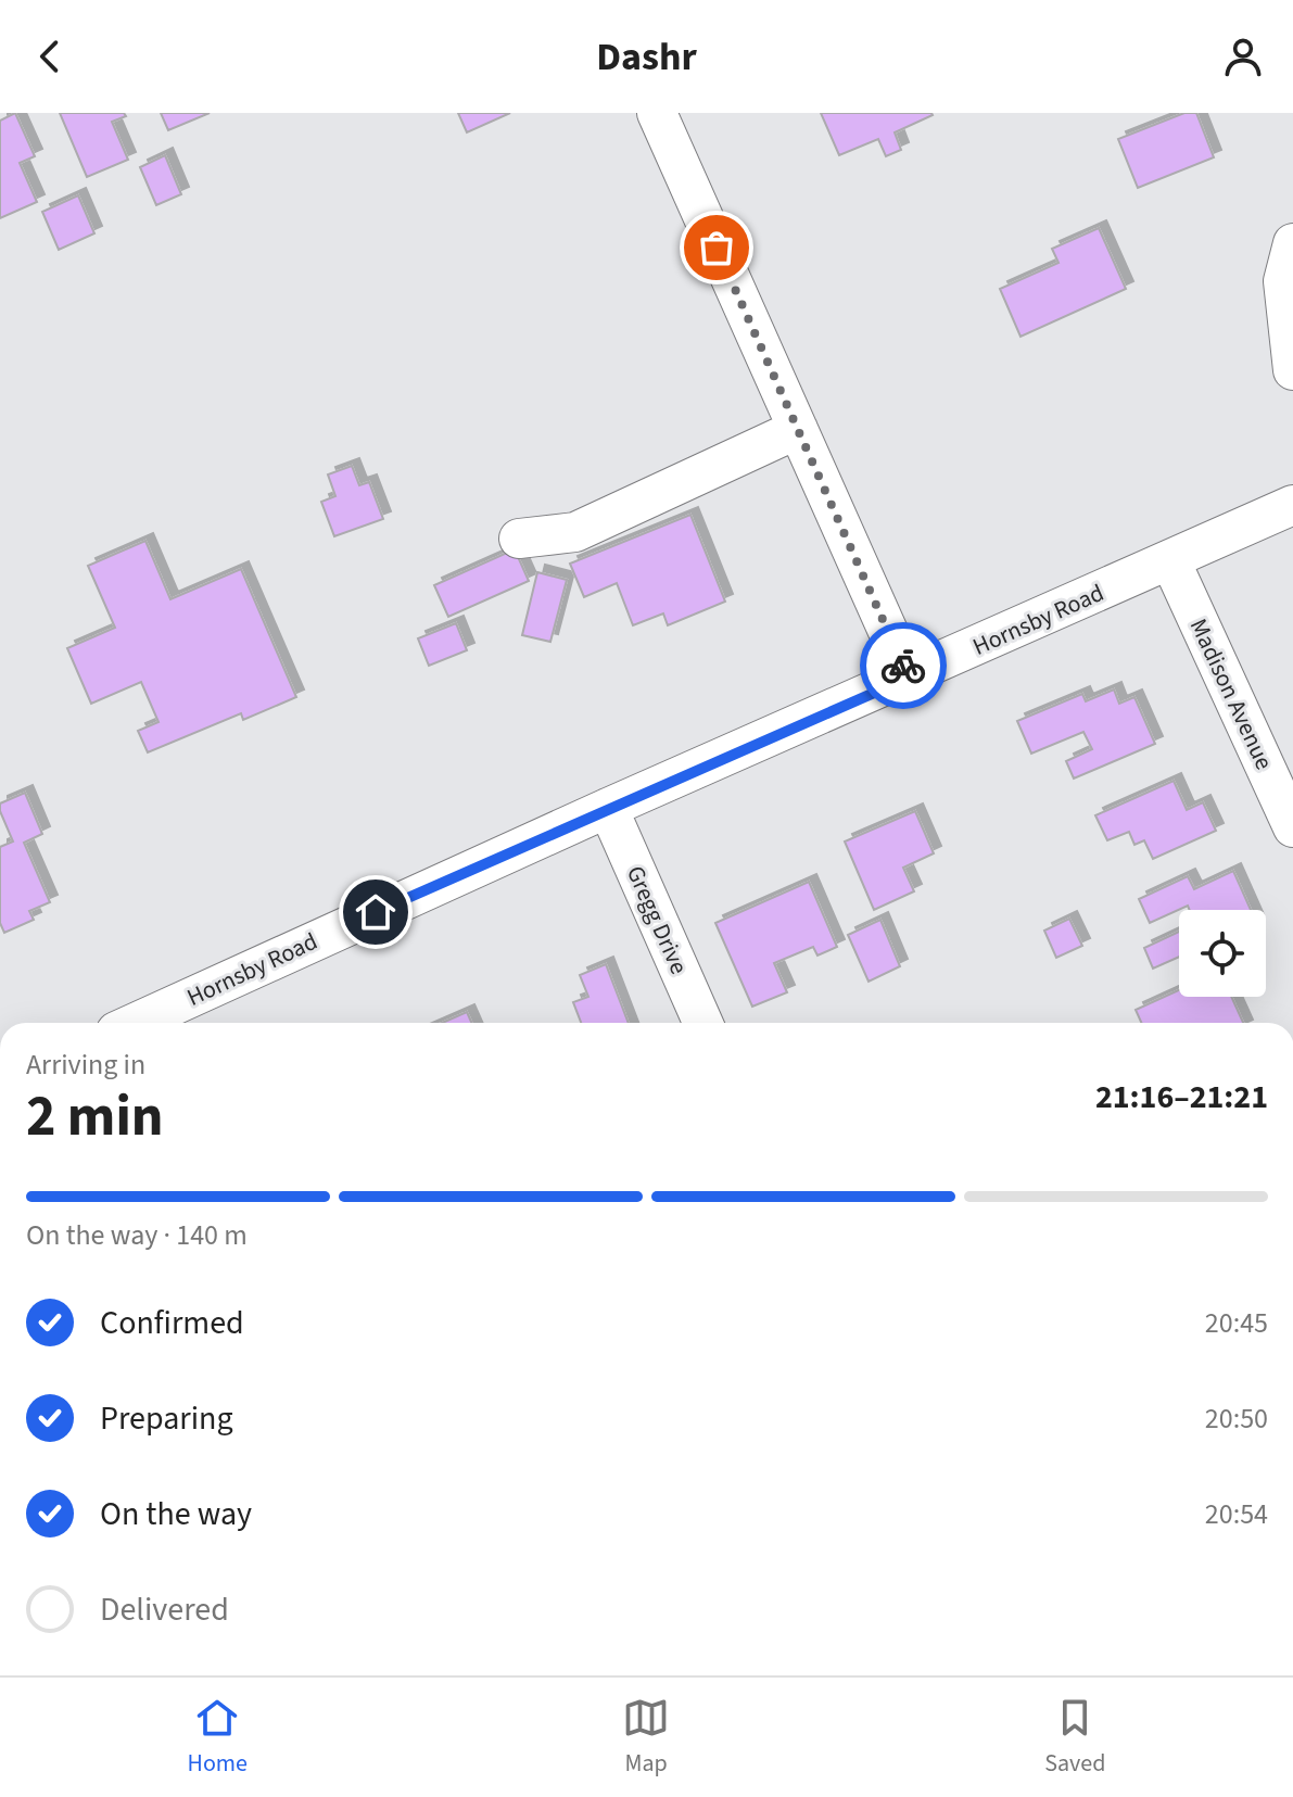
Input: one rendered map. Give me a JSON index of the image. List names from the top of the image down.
{
  "streets": {
    "street": ["Hornsby Road", "Madison Avenue", "Gregg Drive"]
  },
  "crossings": [
    ["Hornsby Road", "Madison Avenue"],
    ["Hornsby Road", "Gregg Drive"]
  ],
  "page": {
    "header": "Dashr",
    "heading": ["2 min", "Arriving in", "21:16–21:21"],
    "bar": "On the way · 140 m",
    "list": [
      ["Confirmed", "20:45"],
      ["Preparing", "20:50"],
      ["On the way", "20:54"],
      "Delivered"
    ],
    "tabs": ["Home", "Map", "Saved"]
  }
}
